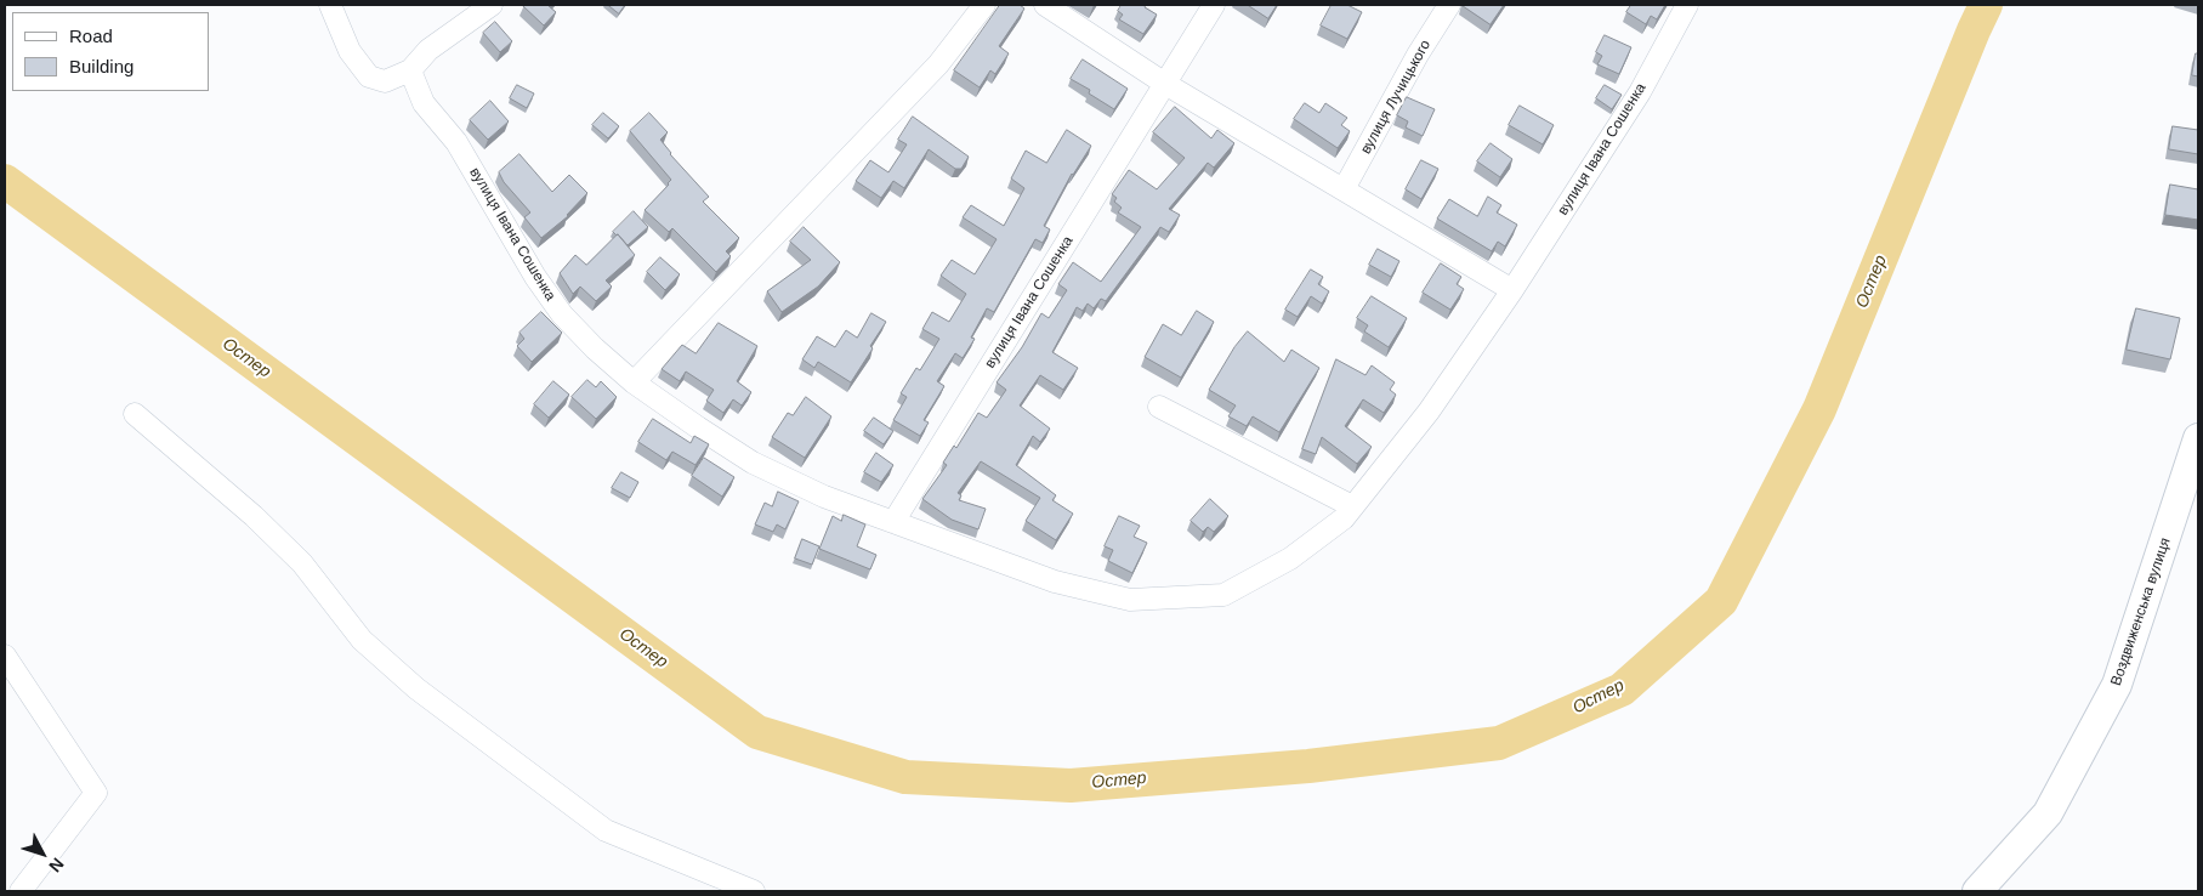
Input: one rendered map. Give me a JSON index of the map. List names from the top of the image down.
{
  "streets": {
    "street": ["вулиця Лучицького", "вулиця Івана Сошенка", "Воздвиженська вулиця"]
  },
  "water": ["Остер"],
  "legend": ["Road", "Building"],
  "north": "bottom right"
}
